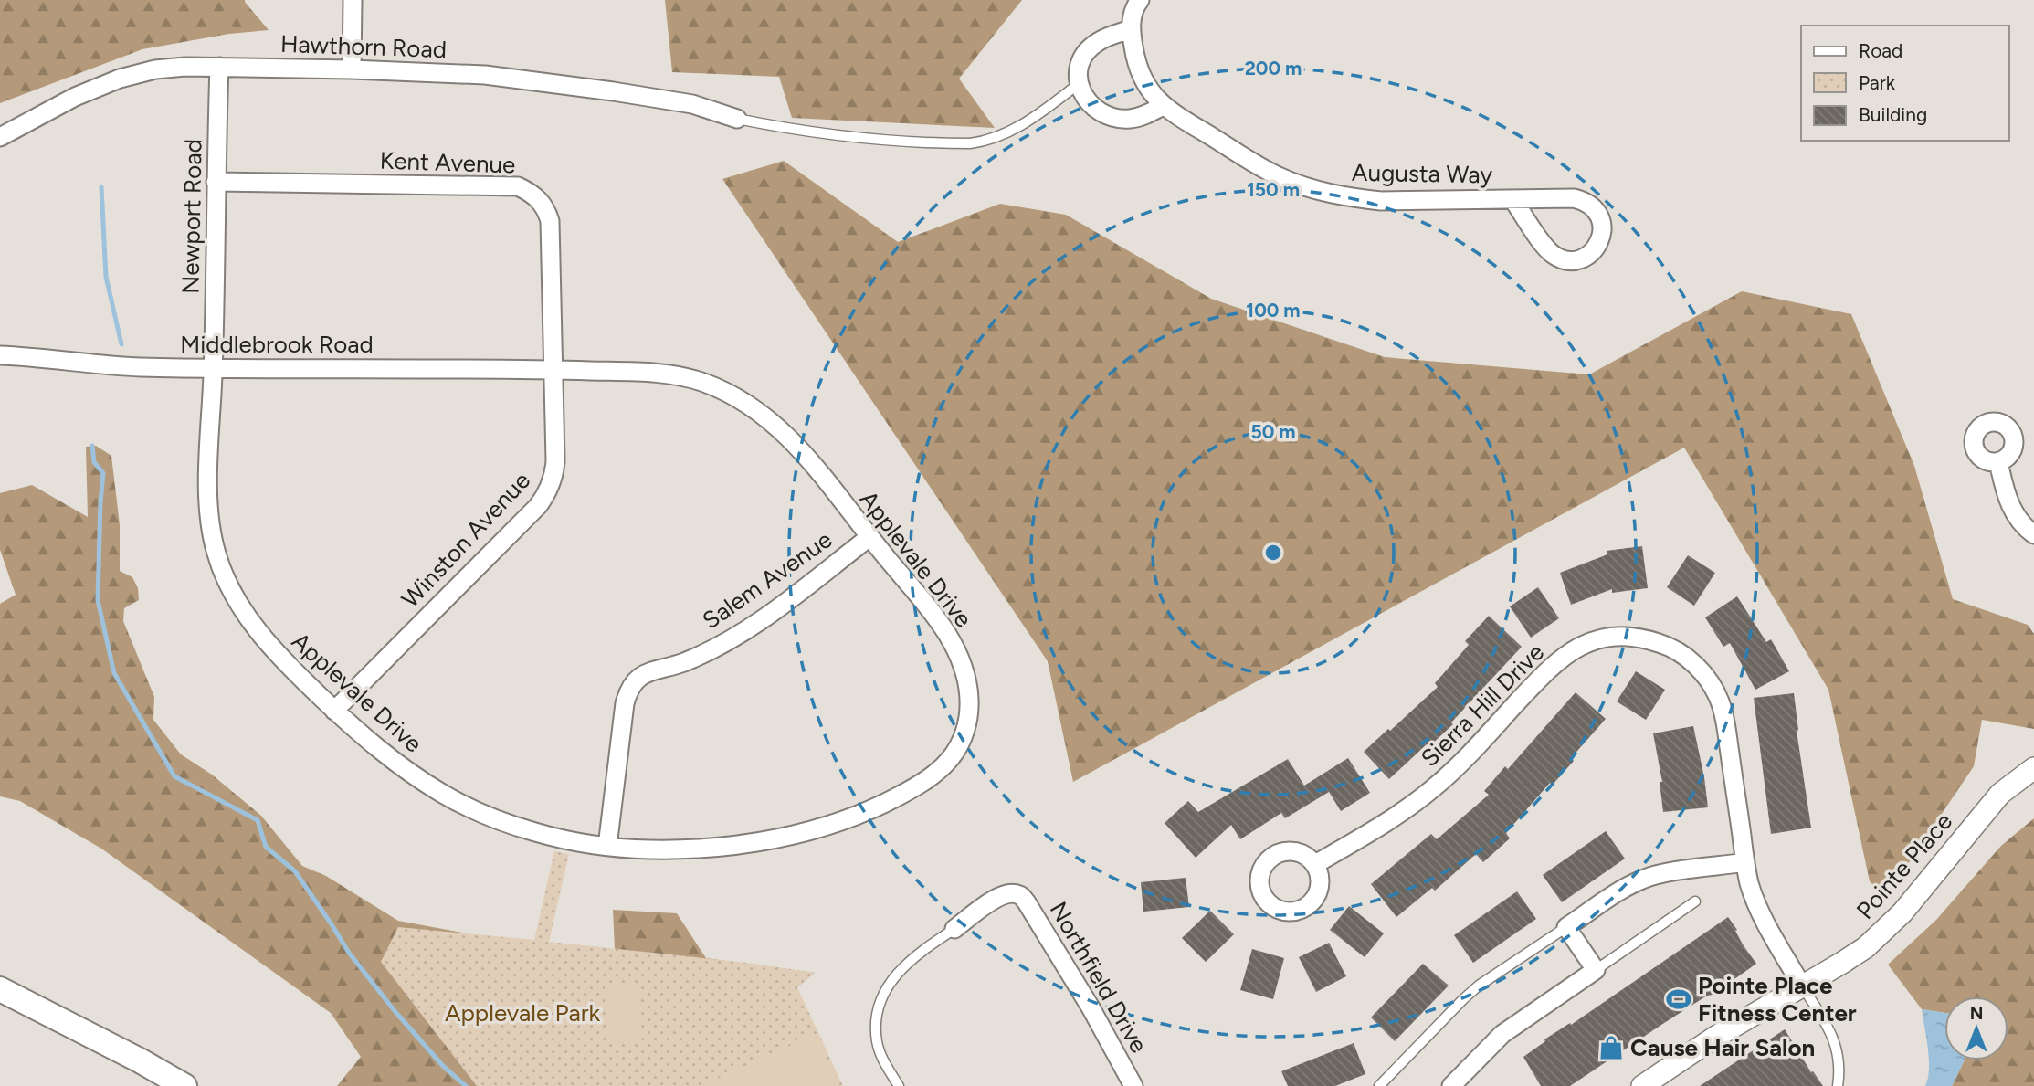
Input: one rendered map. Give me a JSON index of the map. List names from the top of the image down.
{
  "streets": {
    "street": [
      "Hawthorn Road",
      "Kent Avenue",
      "Augusta Way",
      "Newport Road",
      "Middlebrook Road",
      "Winston Avenue",
      "Applevale Drive",
      "Salem Avenue",
      "Sierra Hill Drive",
      "Pointe Place",
      "Northfield Drive"
    ]
  },
  "crossings": [
    ["Hawthorn Road", "Newport Road"],
    ["Kent Avenue", "Newport Road"],
    ["Kent Avenue", "Middlebrook Road"],
    ["Kent Avenue", "Winston Avenue"],
    ["Kent Avenue", "Applevale Drive"],
    ["Newport Road", "Middlebrook Road"],
    ["Newport Road", "Applevale Drive"],
    ["Middlebrook Road", "Winston Avenue"],
    ["Middlebrook Road", "Applevale Drive"],
    ["Winston Avenue", "Applevale Drive"],
    ["Applevale Drive", "Salem Avenue"],
    ["Sierra Hill Drive", "Pointe Place"]
  ],
  "parks": ["Applevale Park"],
  "places": {
    "sports": ["Pointe Place Fitness Center"],
    "shop": ["Cause Hair Salon"]
  },
  "legend": ["Road", "Park", "Building"],
  "north": "top",
  "rings": [
    "200 m",
    "150 m",
    "100 m",
    "50 m"
  ]
}
